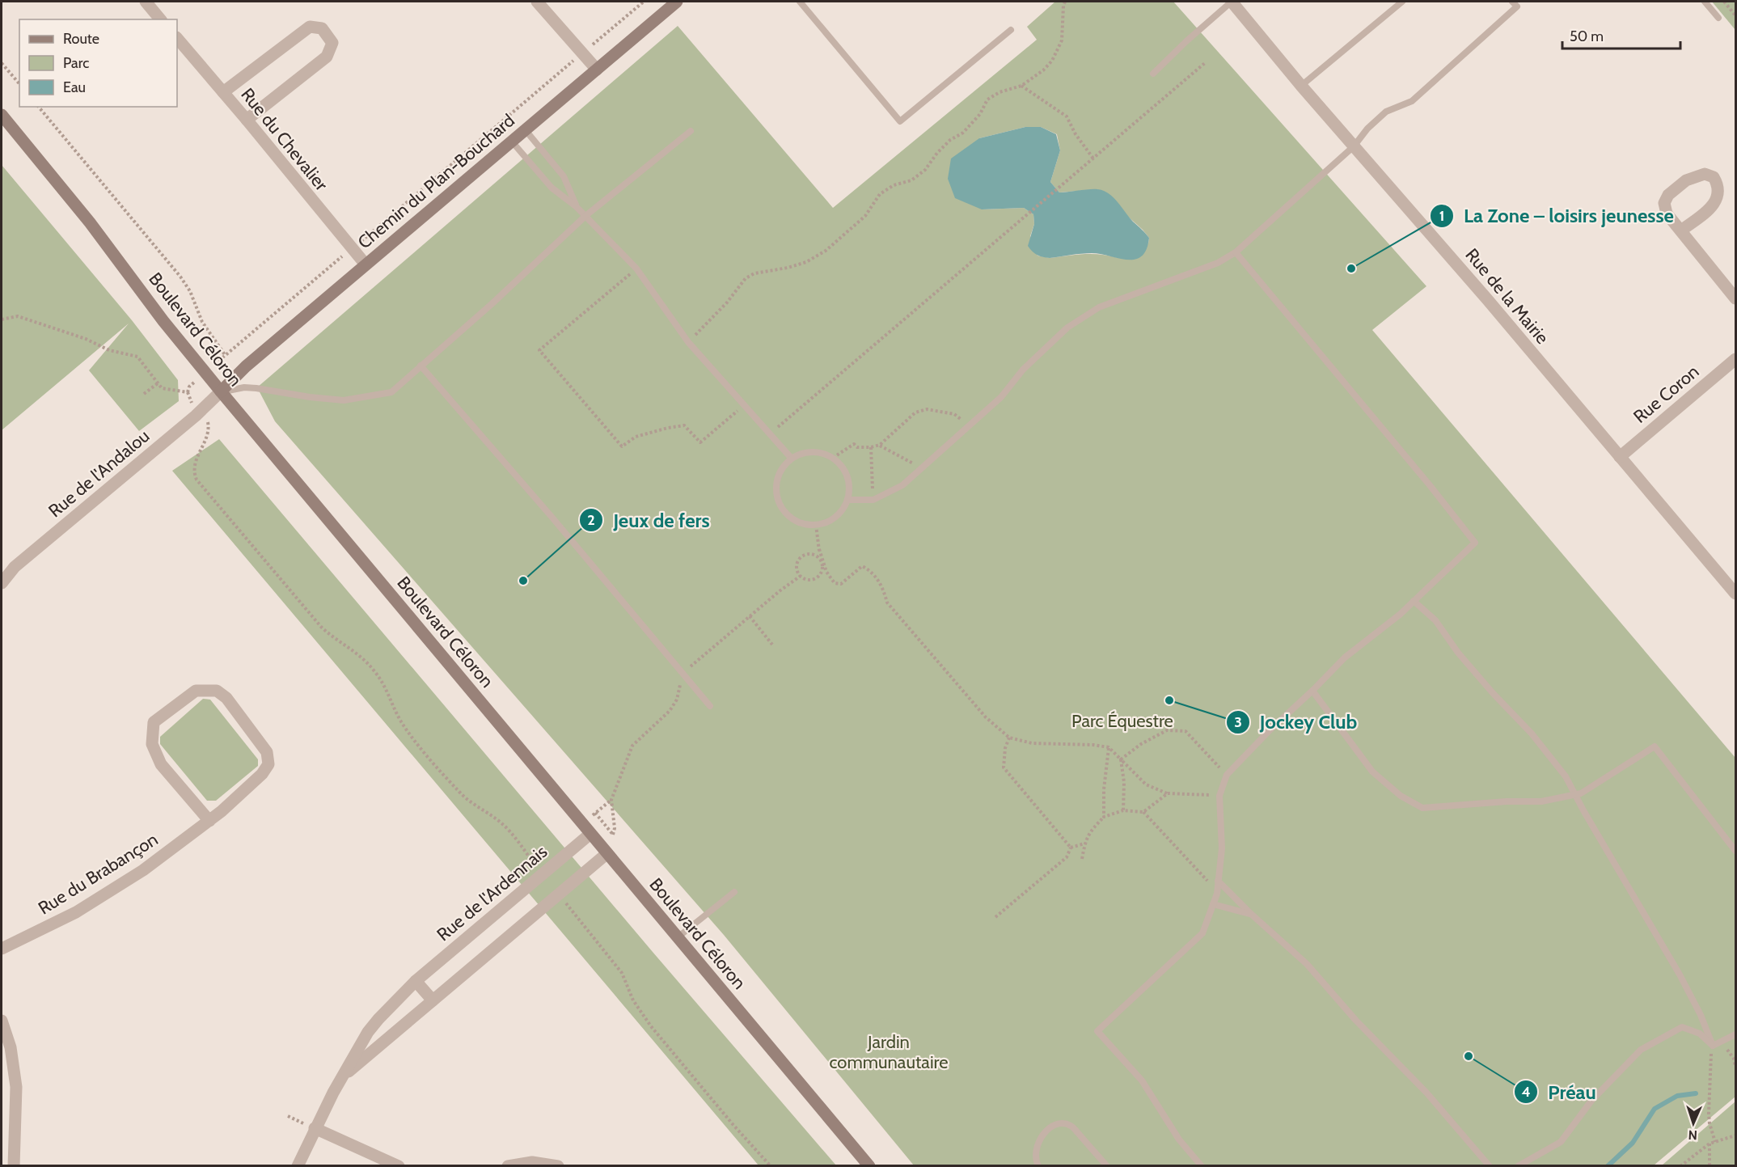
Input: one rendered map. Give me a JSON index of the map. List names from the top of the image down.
{
  "streets": {
    "street": [
      "Rue du Chevalier",
      "Chemin du Plan-Bouchard",
      "Rue de la Mairie",
      "Boulevard Céloron",
      "Rue Coron",
      "Rue de l'Andalou",
      "Rue du Brabançon",
      "Rue de l'Ardennais"
    ]
  },
  "crossings": [
    ["Rue du Chevalier", "Chemin du Plan-Bouchard"],
    ["Chemin du Plan-Bouchard", "Boulevard Céloron"],
    ["Chemin du Plan-Bouchard", "Rue de l'Andalou"],
    ["Rue de la Mairie", "Rue Coron"],
    ["Boulevard Céloron", "Rue de l'Andalou"],
    ["Boulevard Céloron", "Rue de l'Ardennais"]
  ],
  "parks": ["Parc Équestre", "Jardin communautaire"],
  "places": [
    "La Zone – loisirs jeunesse",
    "Jeux de fers",
    "Jockey Club",
    "Préau"
  ],
  "legend": ["Route", "Parc", "Eau"],
  "scale_bar": "50 m",
  "north": "bottom"
}
